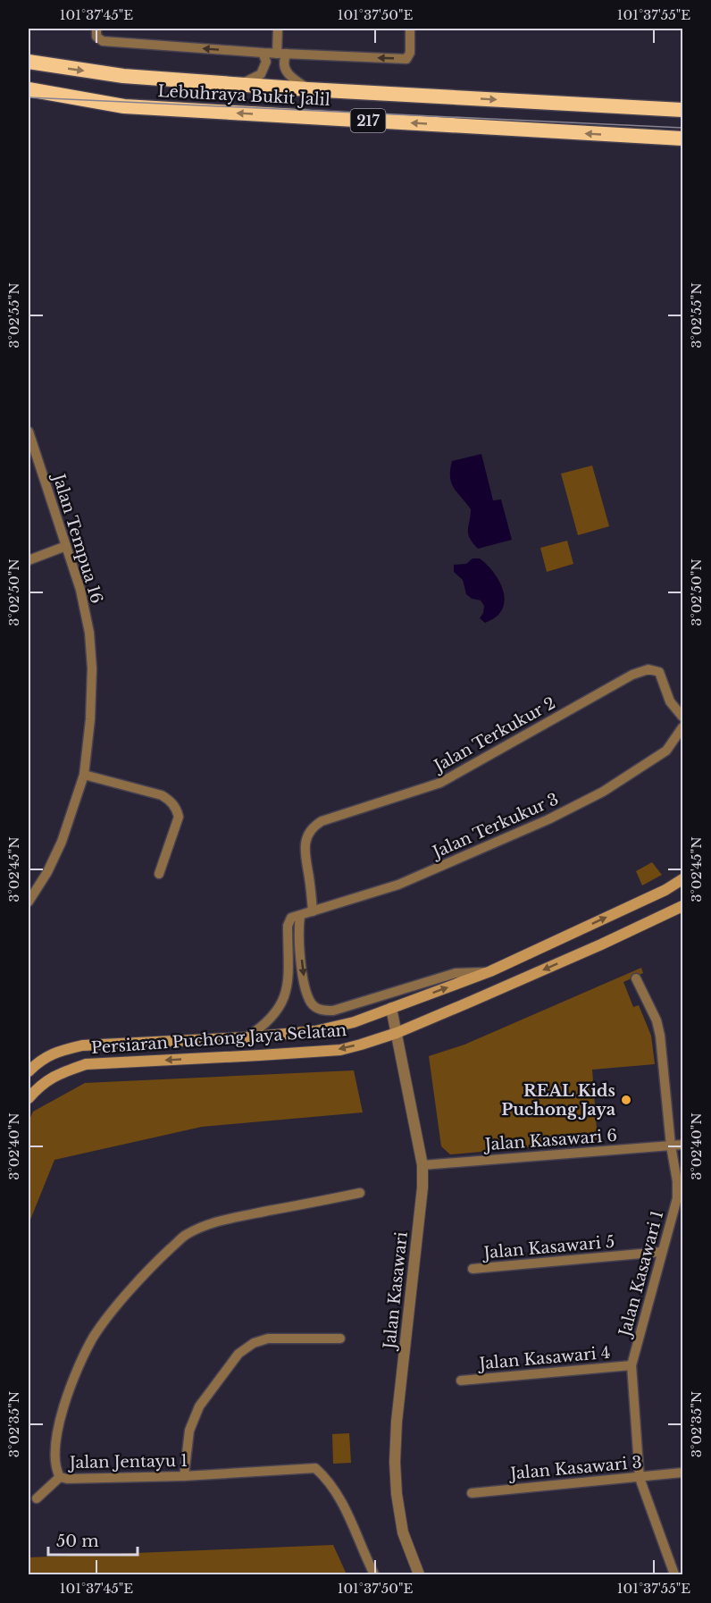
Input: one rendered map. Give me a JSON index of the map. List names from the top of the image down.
{
  "streets": {
    "highway": ["Lebuhraya Bukit Jalil", "217"],
    "main road": ["Persiaran Puchong Jaya Selatan"],
    "street": [
      "Jalan Tempua 16",
      "Jalan Terkukur 2",
      "Jalan Terkukur 3",
      "Jalan Kasawari 6",
      "Jalan Kasawari 5",
      "Jalan Kasawari 1",
      "Jalan Kasawari",
      "Jalan Kasawari 4",
      "Jalan Jentayu 1",
      "Jalan Kasawari 3"
    ]
  },
  "crossings": [
    ["Jalan Terkukur 2", "Jalan Terkukur 3"],
    ["Persiaran Puchong Jaya Selatan", "Jalan Kasawari"],
    ["Jalan Kasawari 6", "Jalan Kasawari 1"],
    ["Jalan Kasawari 6", "Jalan Kasawari"],
    ["Jalan Kasawari 5", "Jalan Kasawari 1"],
    ["Jalan Kasawari 1", "Jalan Kasawari 4"],
    ["Jalan Kasawari 1", "Jalan Kasawari 3"]
  ],
  "places": ["REAL Kids Puchong Jaya"],
  "scale_bar": "50 m",
  "coordinates": [
    "101°37'45\"E",
    "101°37'50\"E",
    "101°37'55\"E",
    "3°02'55\"N",
    "3°02'50\"N",
    "3°02'45\"N",
    "3°02'40\"N",
    "3°02'35\"N"
  ]
}
